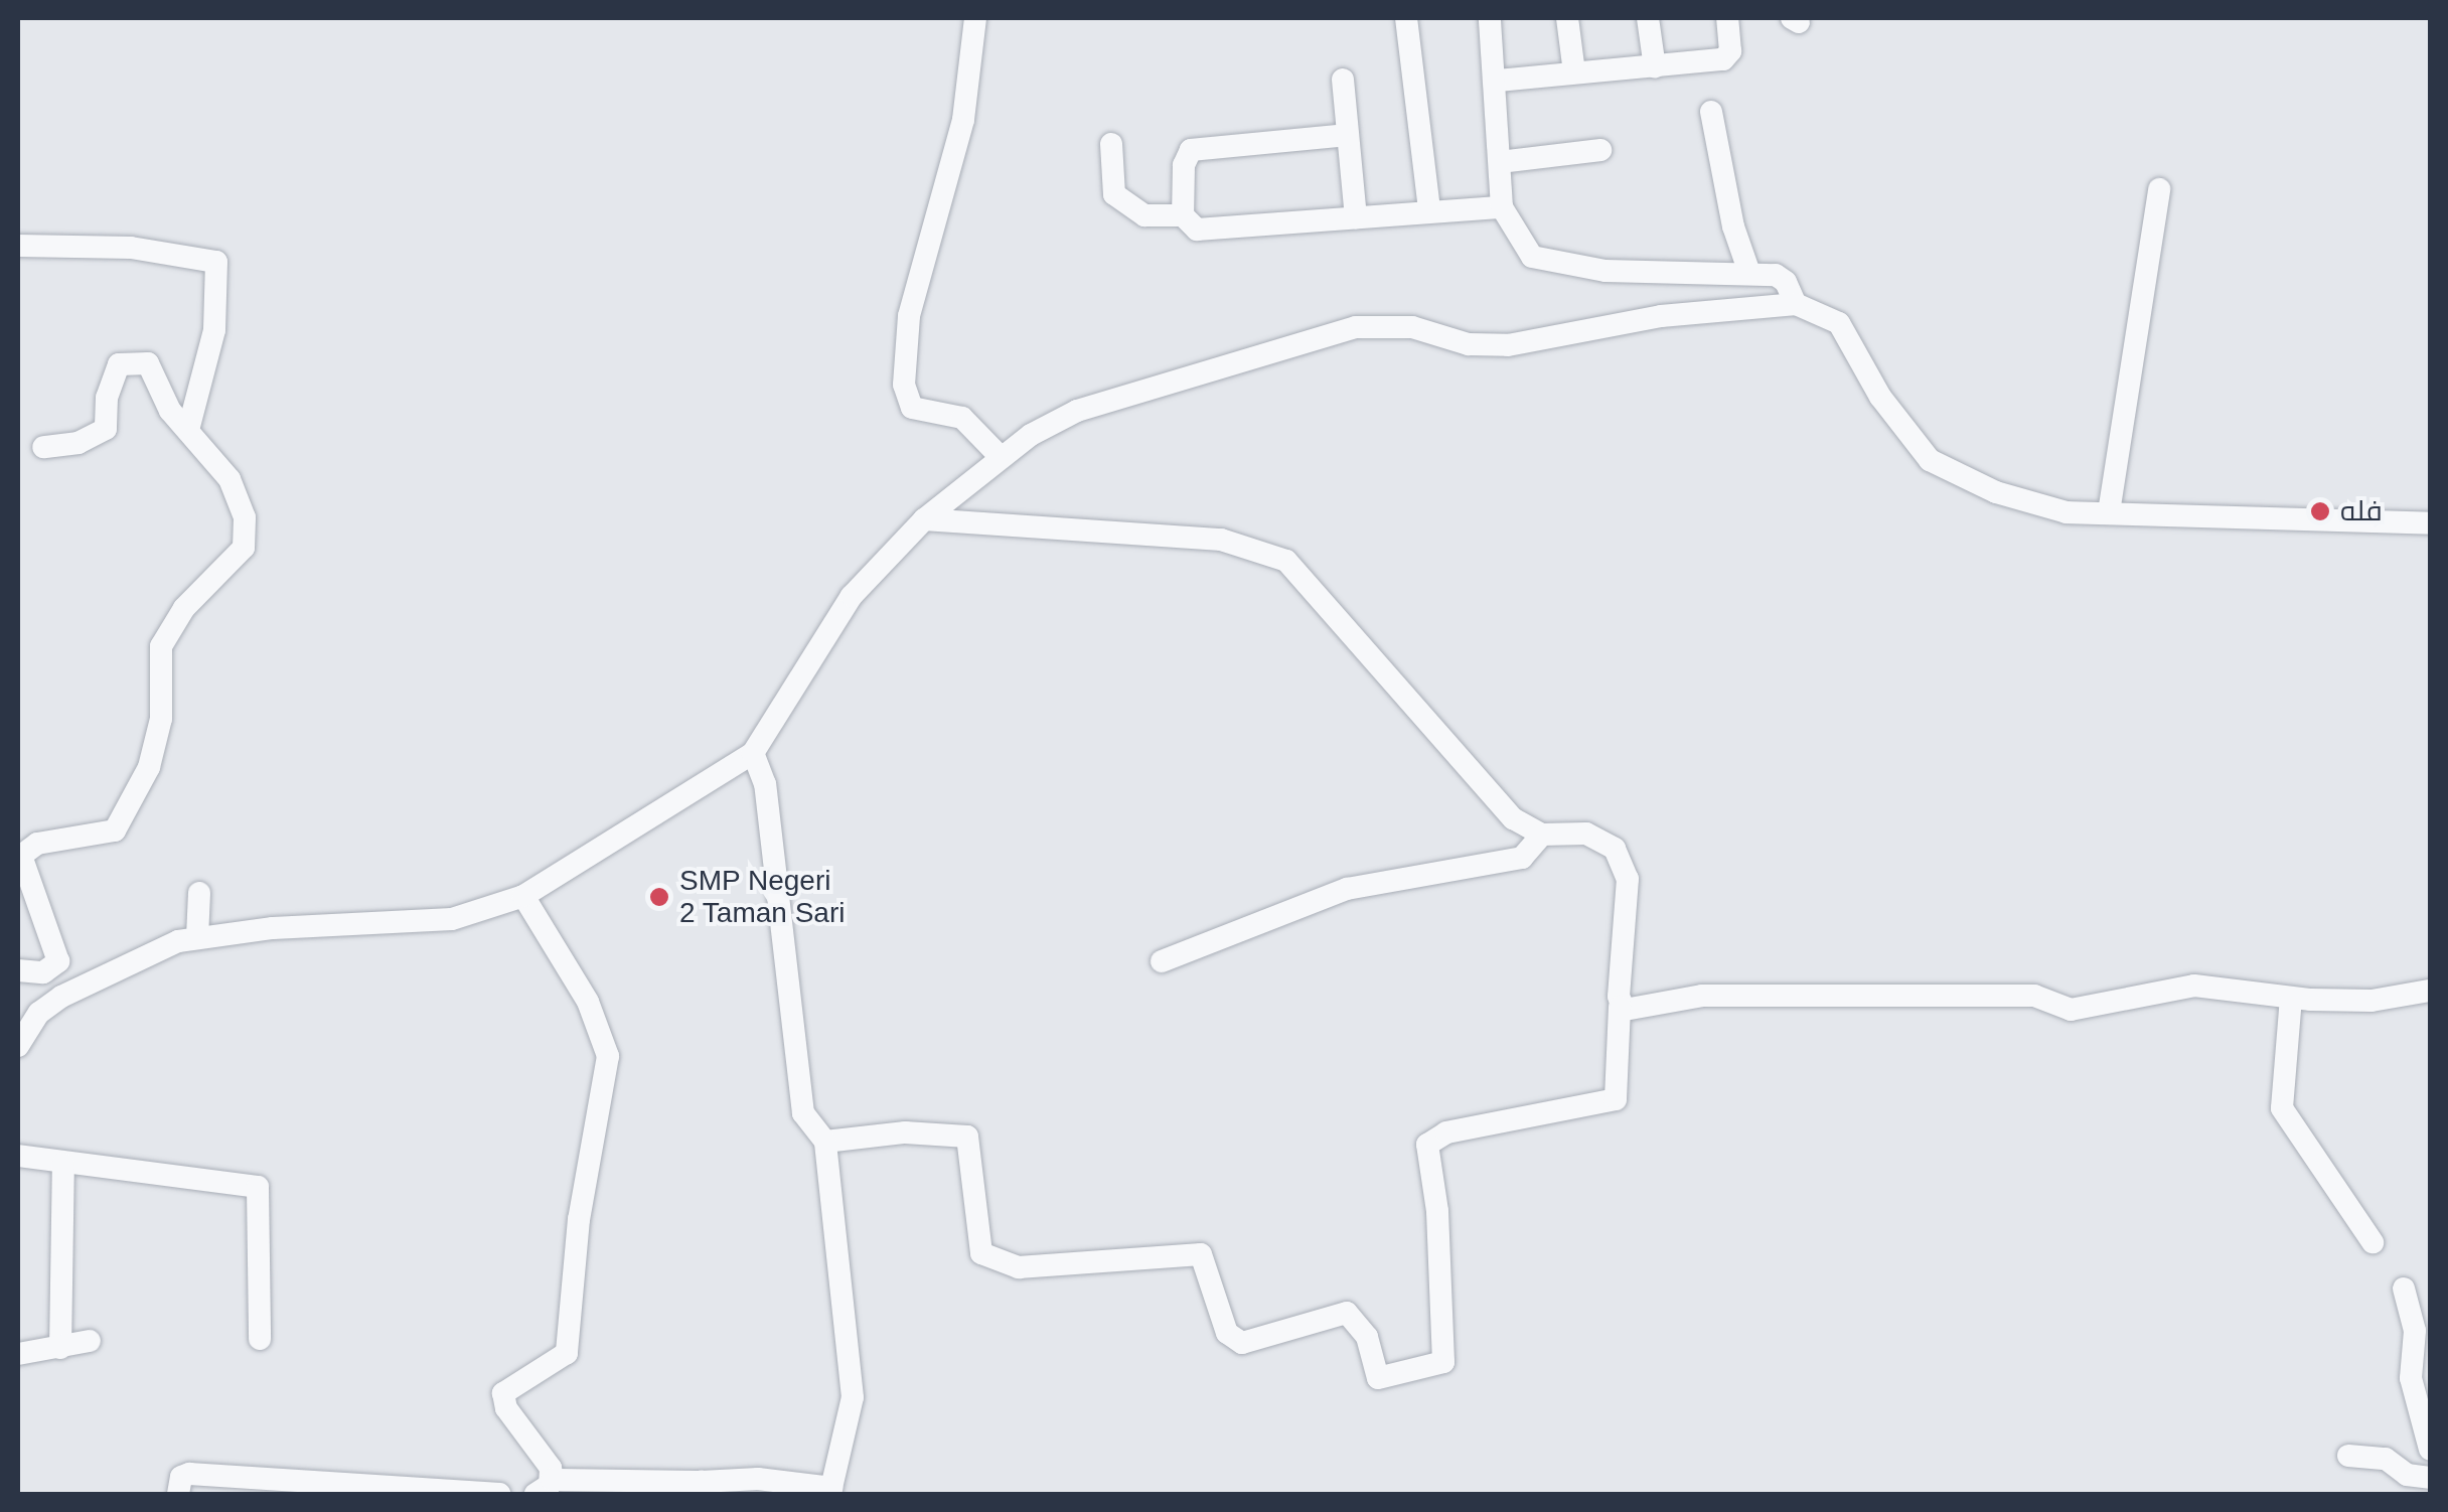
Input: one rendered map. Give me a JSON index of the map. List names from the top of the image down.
{
  "places": ["فله", "SMP Negeri 2 Taman Sari"]
}
